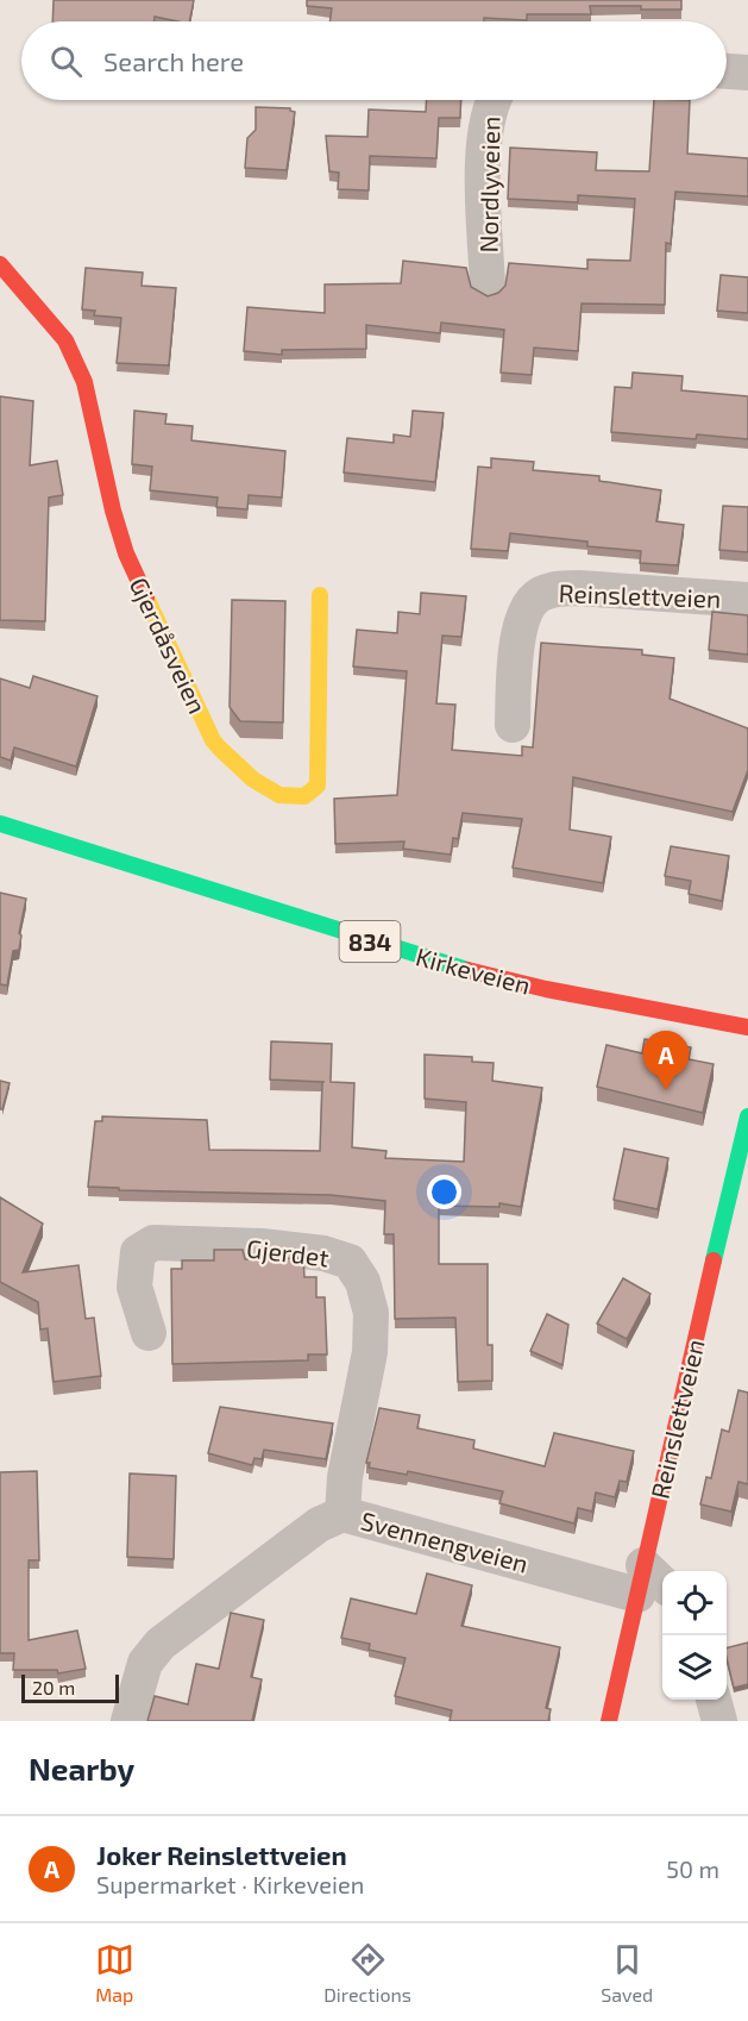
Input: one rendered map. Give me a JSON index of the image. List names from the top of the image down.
{
  "streets": {
    "street": [
      "Nordlyveien",
      "Reinslettveien",
      "Gjerdåsveien",
      "834",
      "Kirkeveien",
      "Gjerdet",
      "Svennengveien"
    ]
  },
  "crossings": [
    ["Reinslettveien", "Svennengveien"],
    ["Gjerdet", "Svennengveien"]
  ],
  "scale_bar": "20 m",
  "page": {
    "search": "Search here",
    "pins": "A",
    "scale": "20 m",
    "heading": "Nearby",
    "list": [
      {
        "mark": "A",
        "name": "Joker Reinslettveien",
        "note": "Supermarket · Kirkeveien",
        "value": "50 m"
      }
    ],
    "nav": ["Map", "Directions", "Saved"]
  }
}
